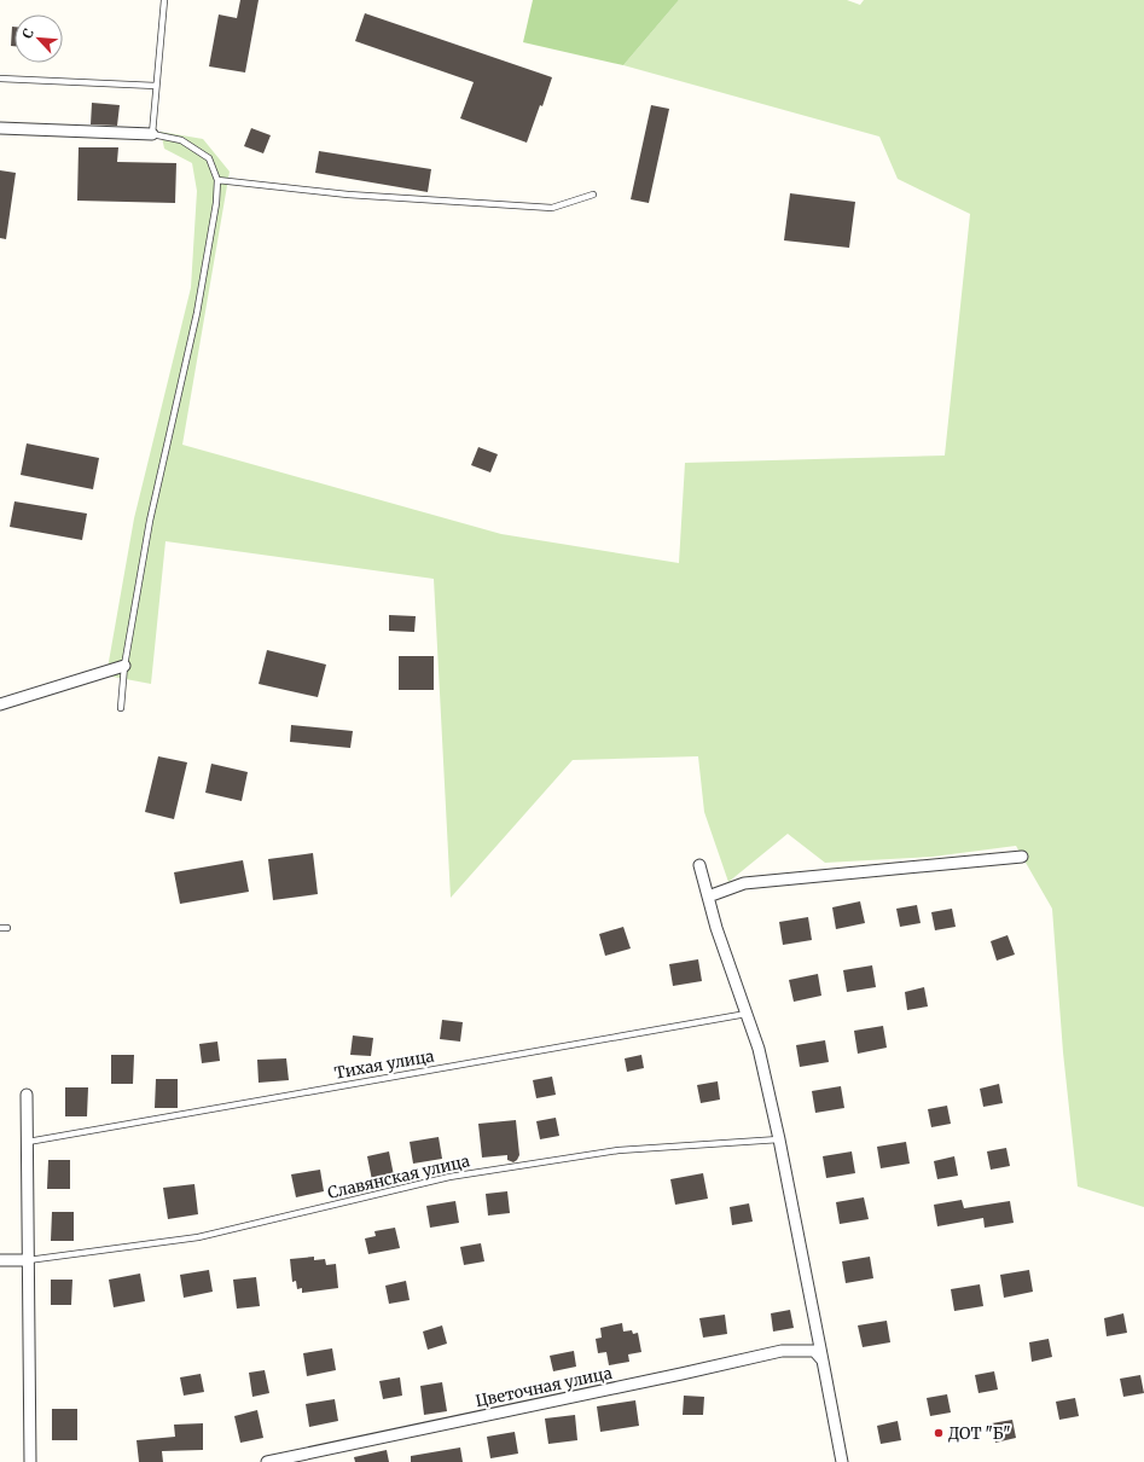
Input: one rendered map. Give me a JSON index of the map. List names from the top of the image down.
{
  "streets": {
    "street": ["Цветочная улица"],
    "lane": ["Тихая улица", "Славянская улица"]
  },
  "places": ["ДОТ \"Б\""],
  "north": "top left"
}
